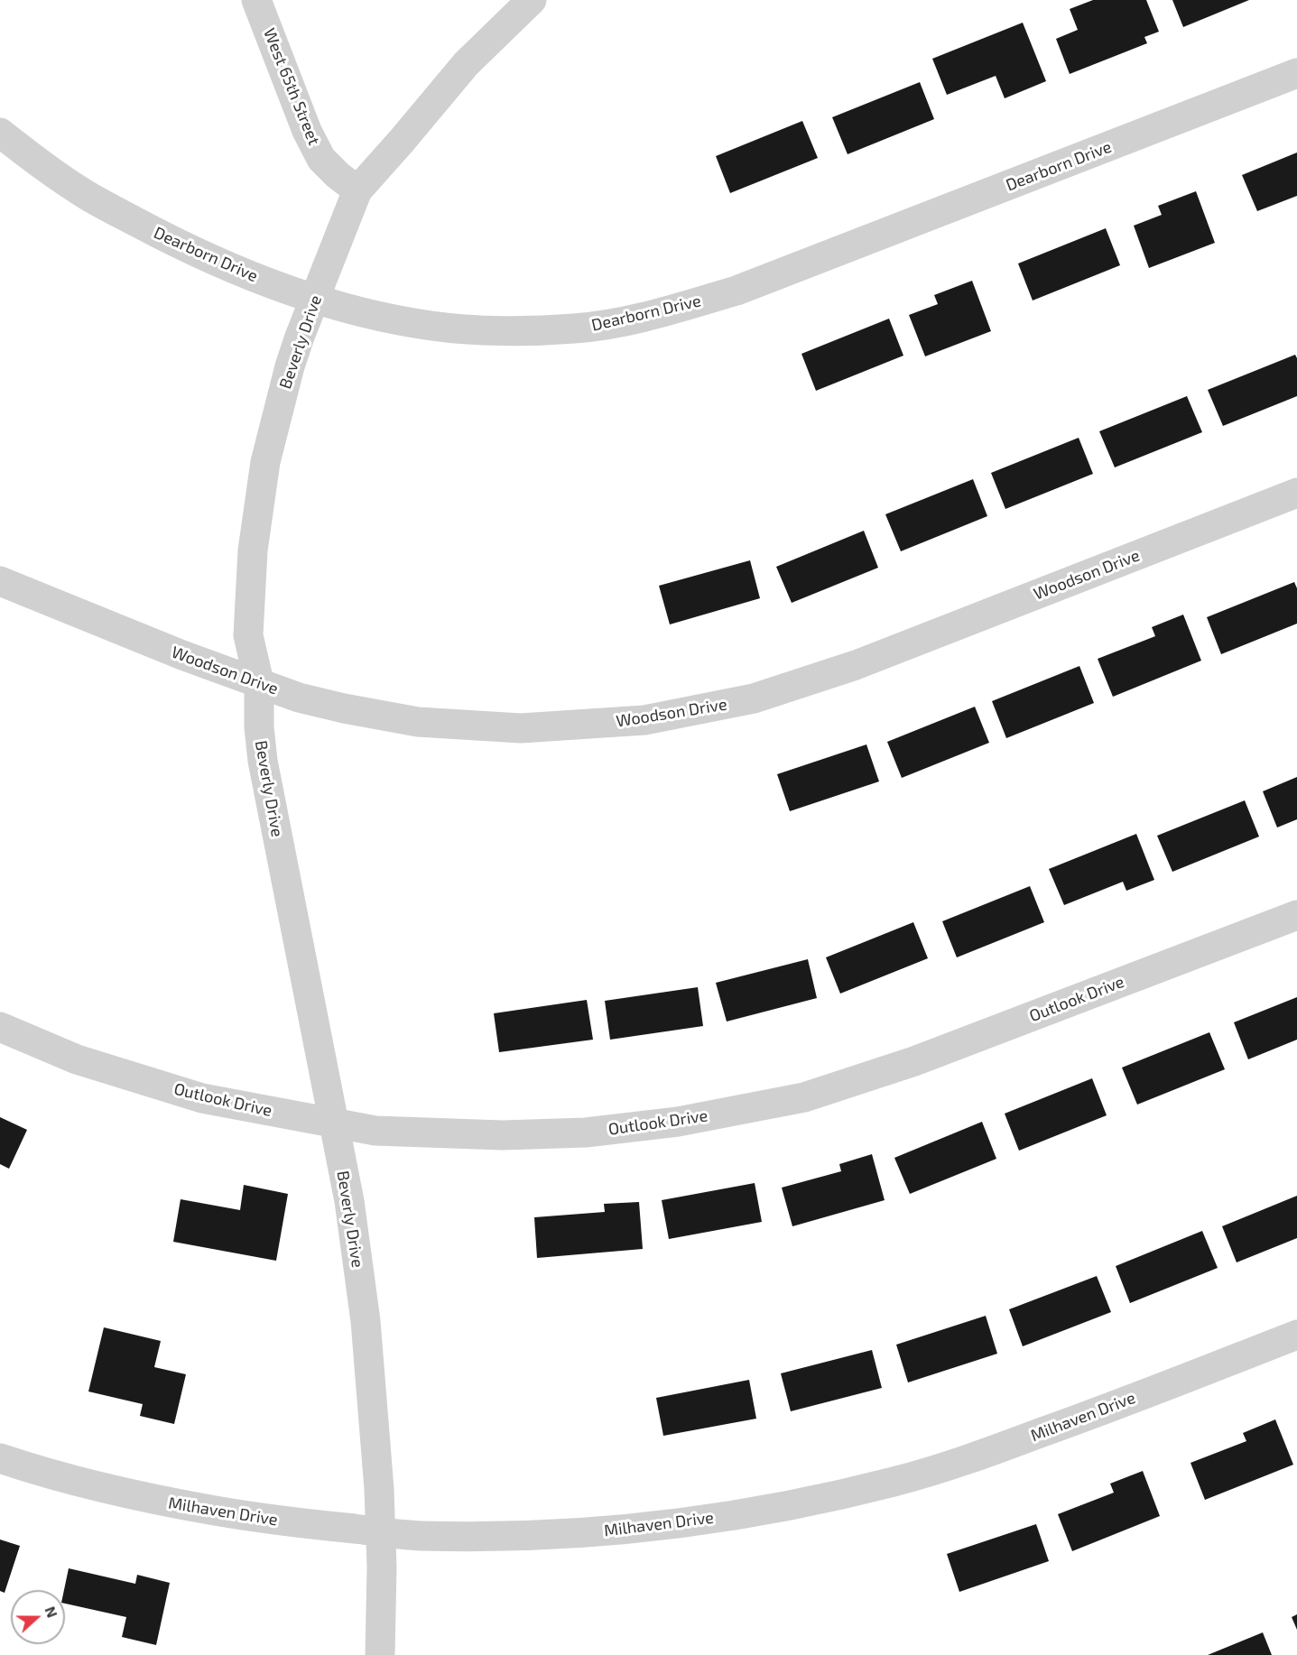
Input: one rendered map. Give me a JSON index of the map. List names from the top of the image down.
{
  "streets": {
    "street": [
      "West 65th Street",
      "Dearborn Drive",
      "Beverly Drive",
      "Woodson Drive",
      "Outlook Drive",
      "Milhaven Drive"
    ]
  },
  "crossings": [
    ["West 65th Street", "Beverly Drive"],
    ["Dearborn Drive", "Beverly Drive"],
    ["Beverly Drive", "Woodson Drive"],
    ["Beverly Drive", "Outlook Drive"],
    ["Beverly Drive", "Milhaven Drive"]
  ],
  "north": "right"
}
